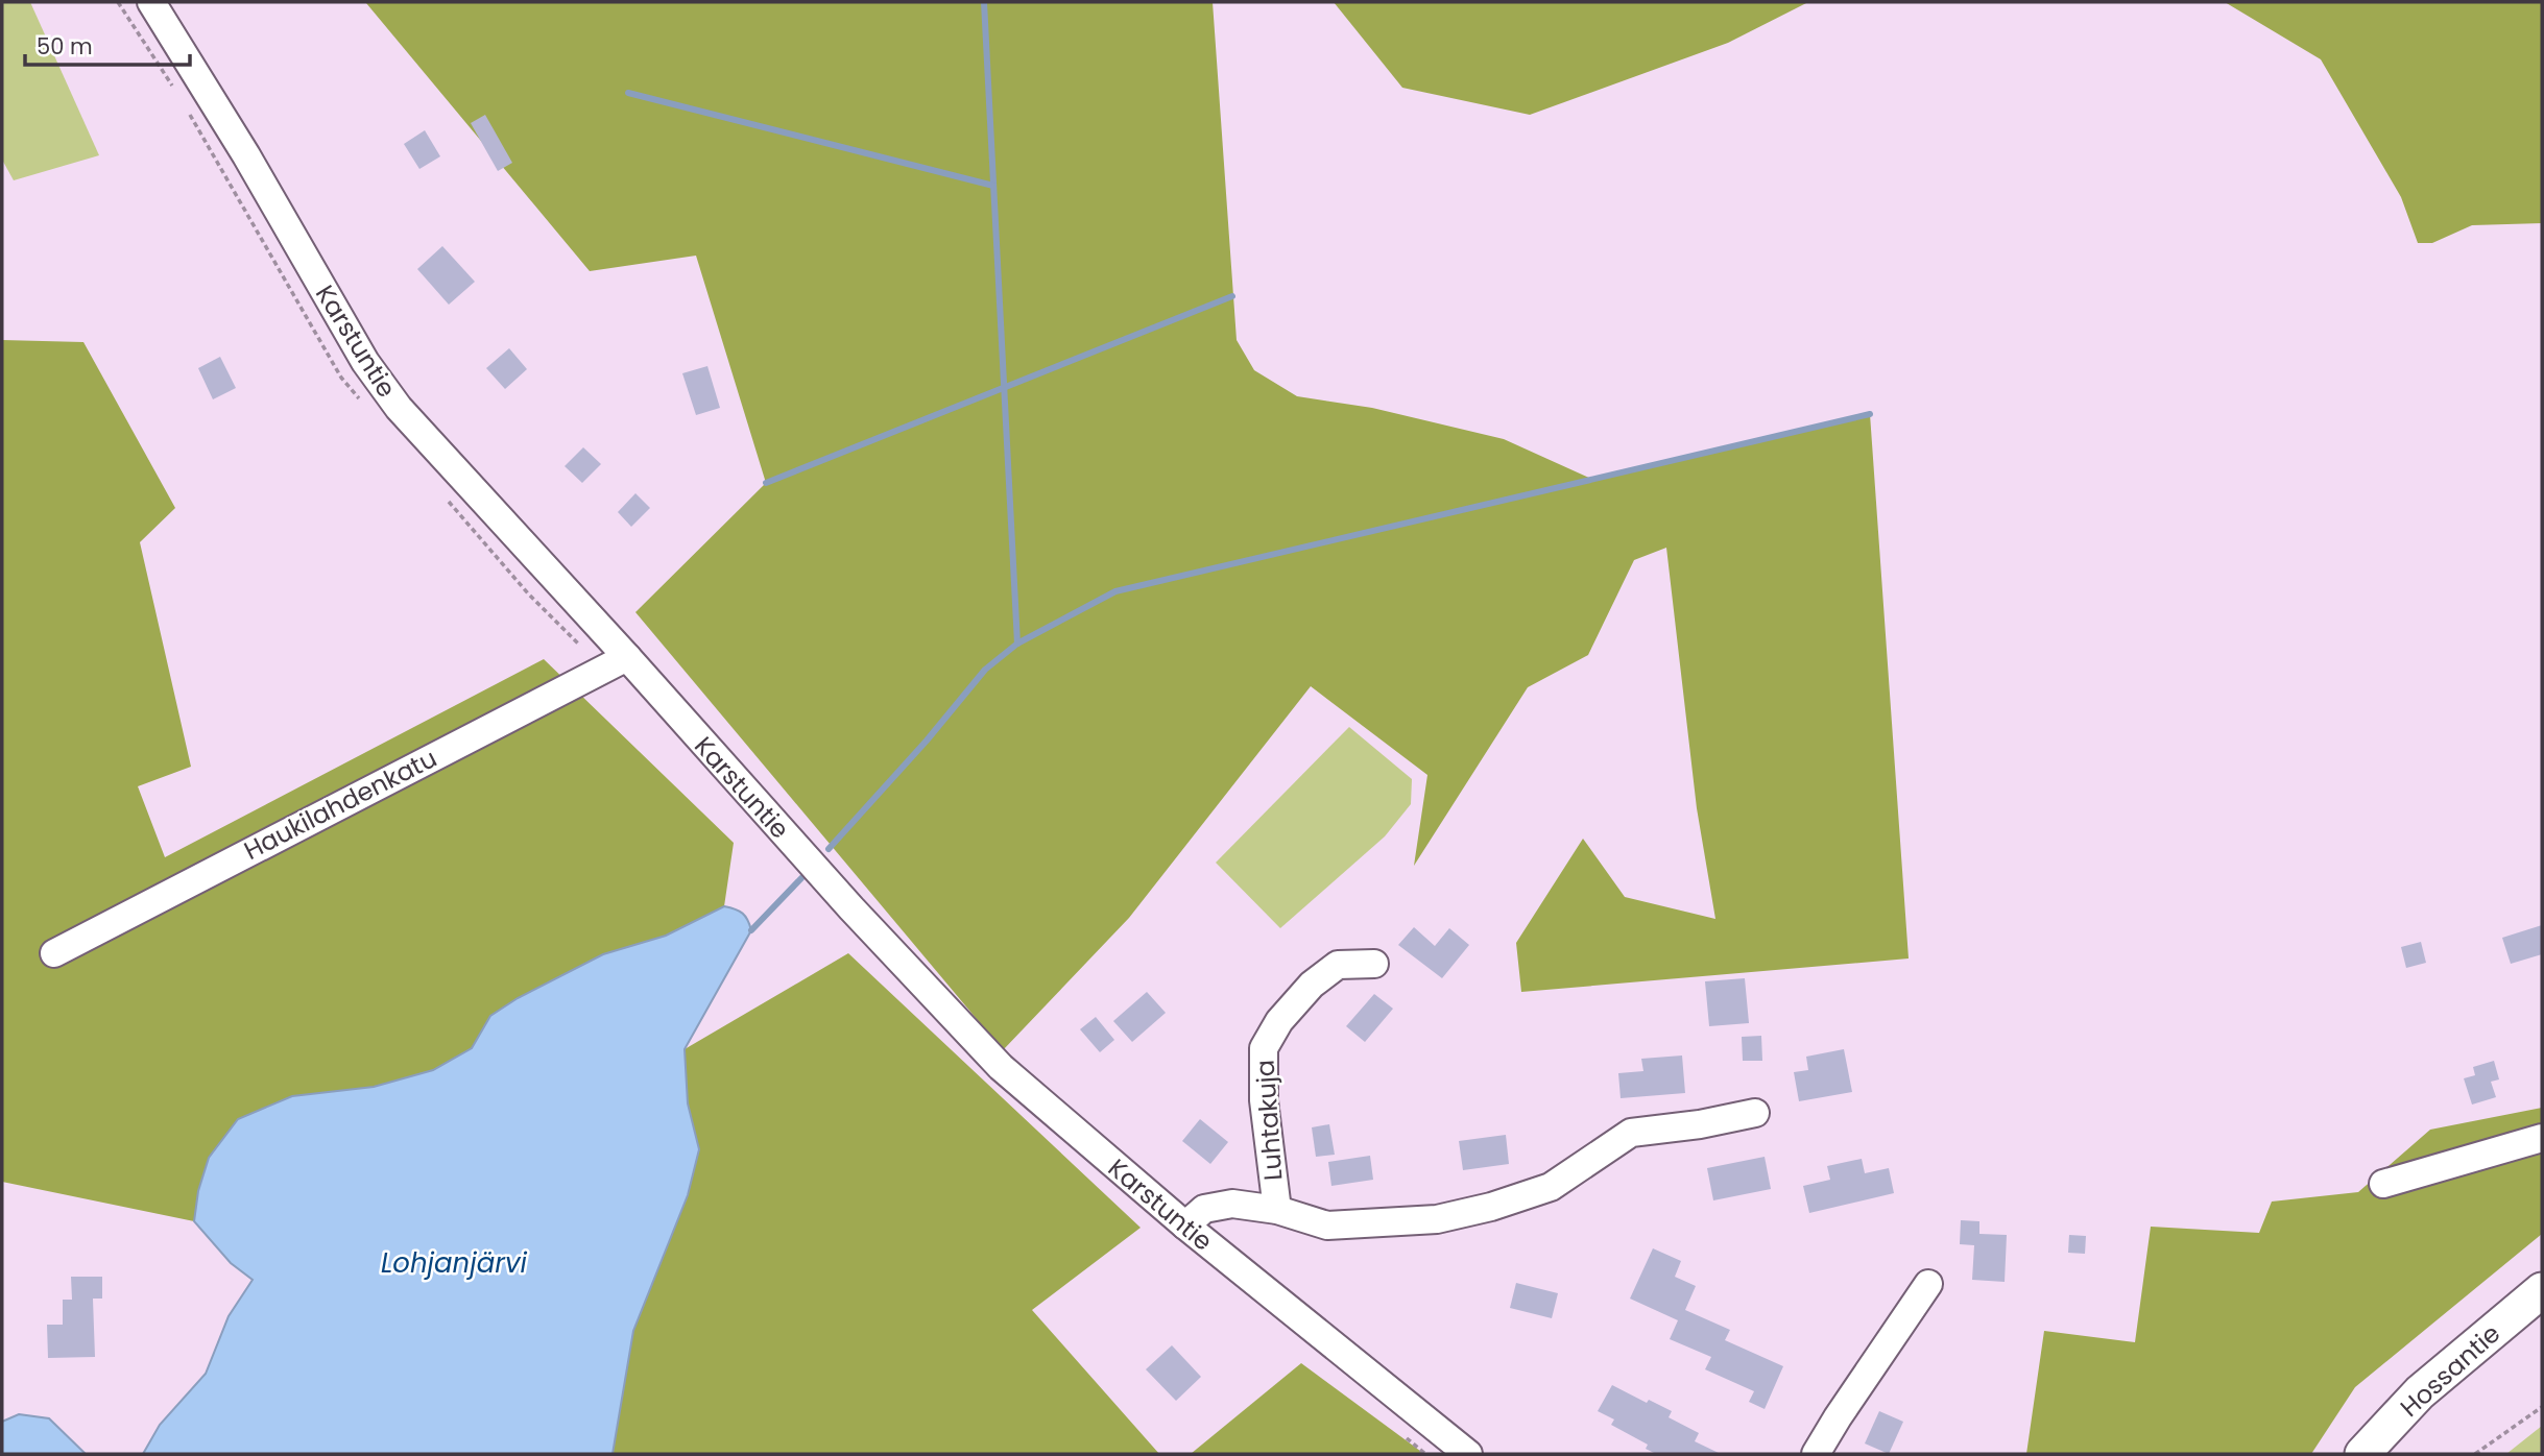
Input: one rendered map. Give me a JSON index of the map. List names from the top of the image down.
{
  "streets": {
    "main road": ["Hossantie"],
    "street": ["Karstuntie", "Haukilahdenkatu", "Luhtakuja"]
  },
  "crossings": [
    ["Karstuntie", "Haukilahdenkatu"]
  ],
  "water": ["Lohjanjärvi"],
  "scale_bar": "50 m"
}
